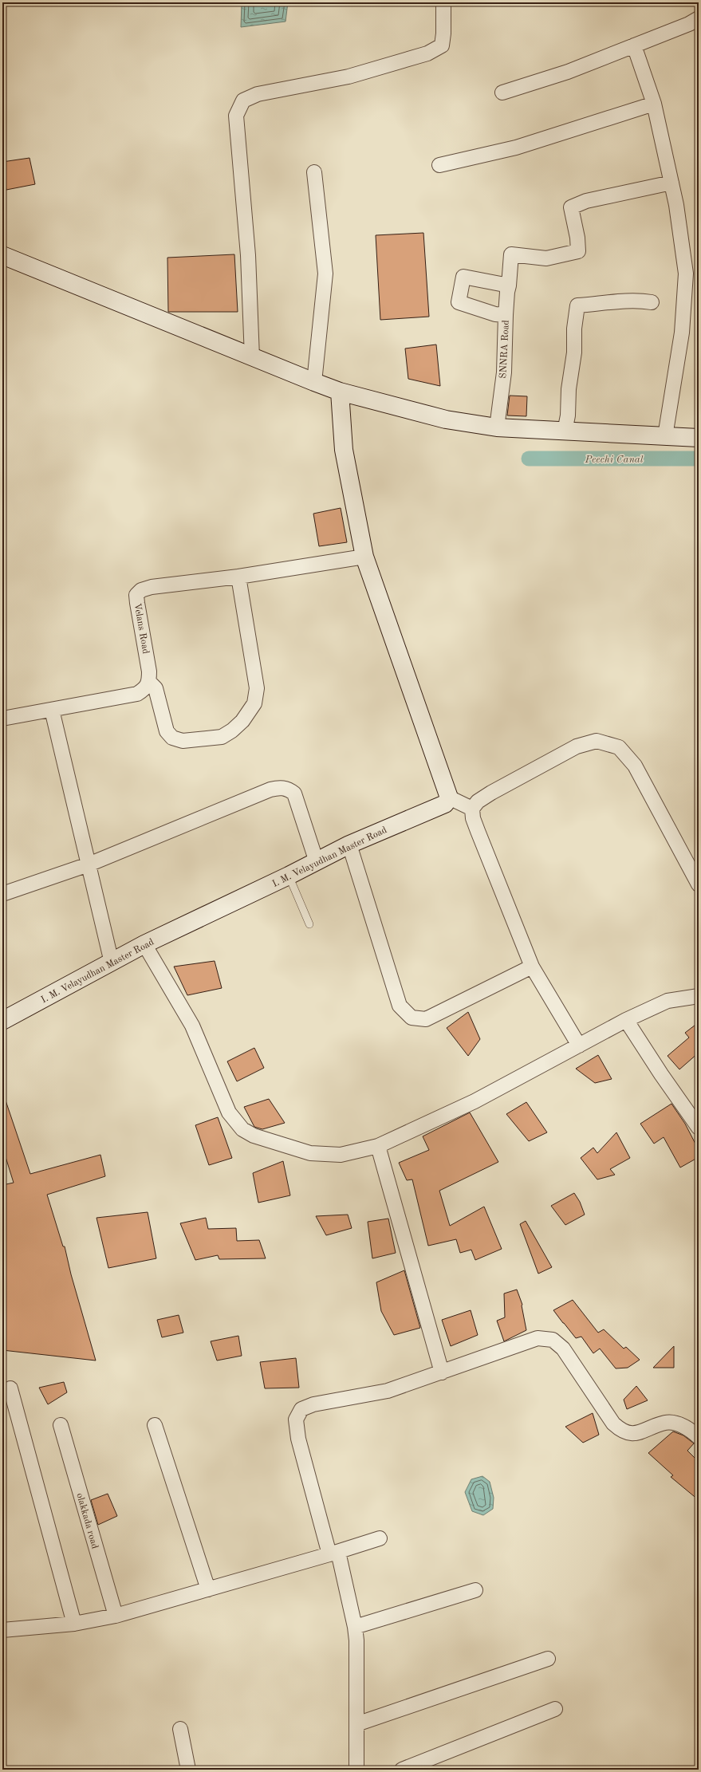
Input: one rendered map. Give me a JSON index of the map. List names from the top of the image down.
{
  "streets": {
    "street": [
      "SNNRA Road",
      "Velans Road",
      "I. M. Velayudhan Master Road",
      "olakkada road"
    ]
  },
  "water": ["Peechi Canal"]
}
